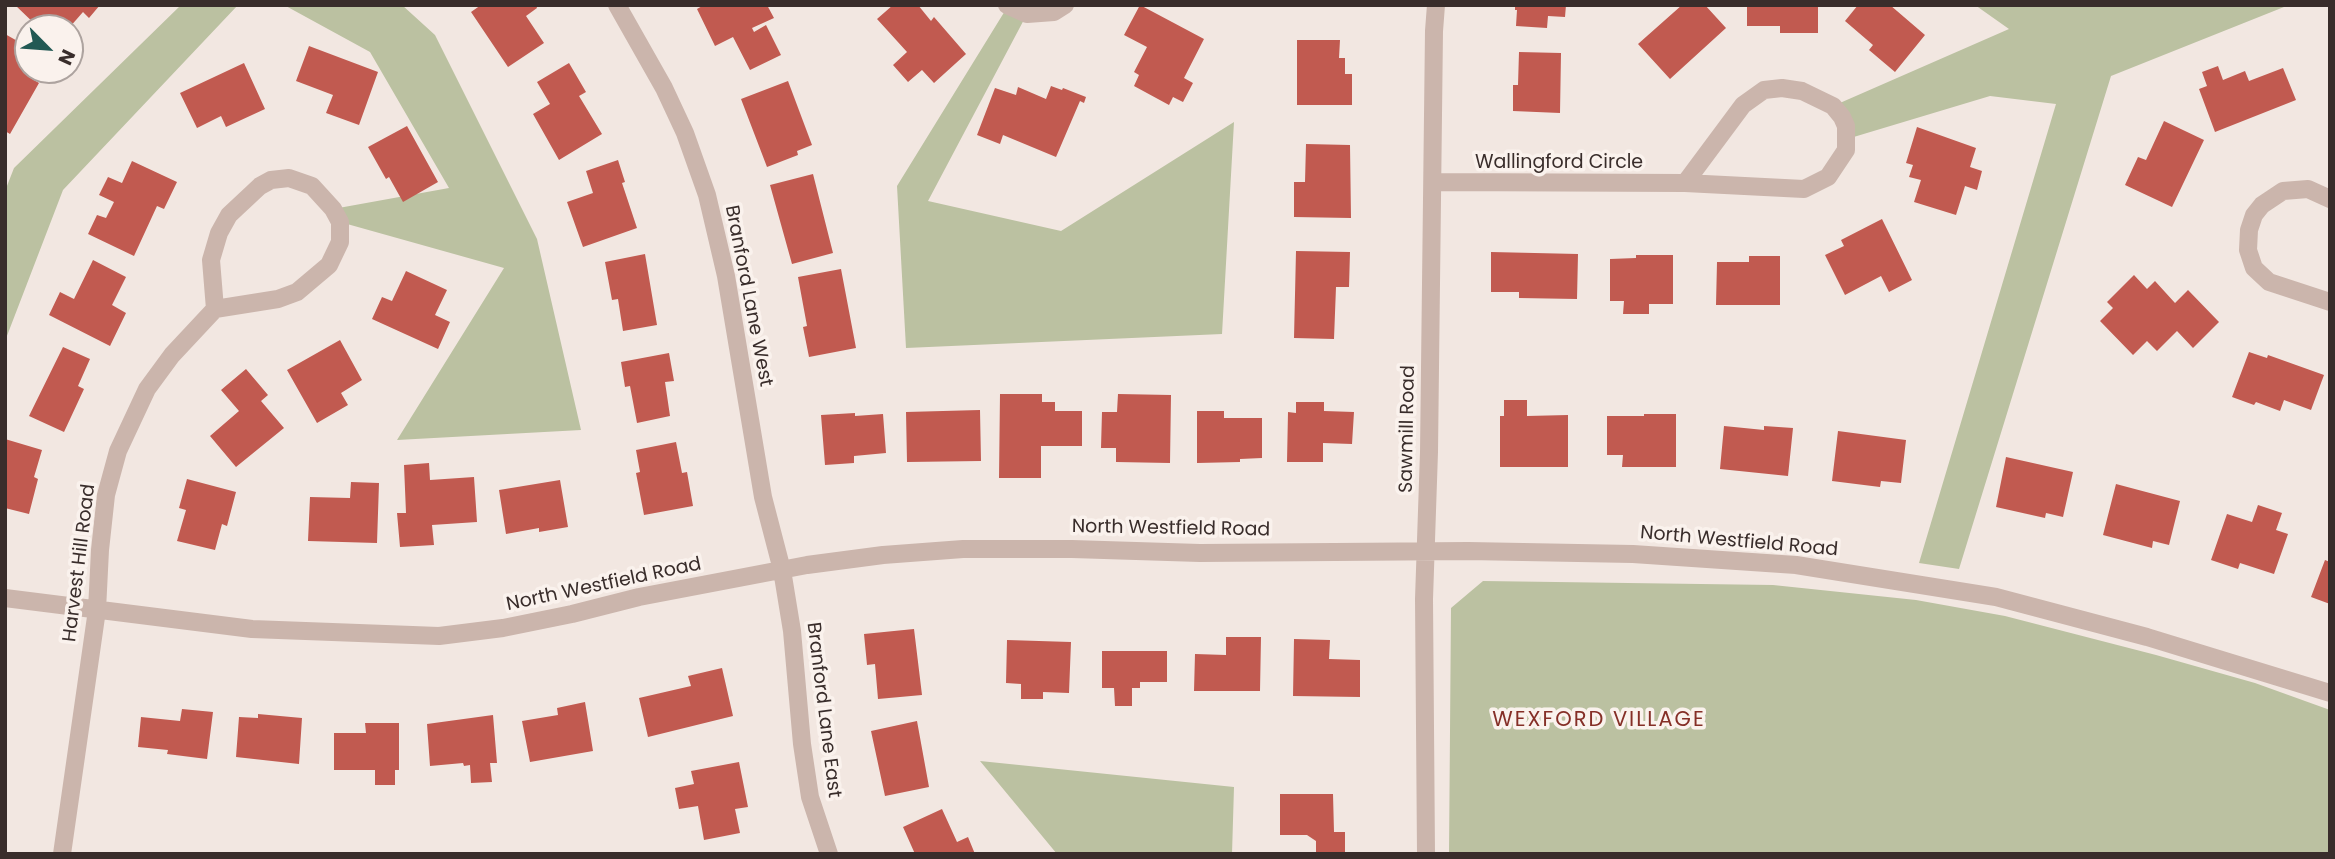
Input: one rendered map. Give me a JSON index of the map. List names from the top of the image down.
{
  "streets": {
    "street": [
      "Wallingford Circle",
      "Branford Lane West",
      "Sawmill Road",
      "North Westfield Road",
      "Harvest Hill Road",
      "Branford Lane East"
    ]
  },
  "crossings": [
    ["Wallingford Circle", "Sawmill Road"],
    ["Branford Lane West", "North Westfield Road"],
    ["Branford Lane West", "Branford Lane East"],
    ["Sawmill Road", "North Westfield Road"],
    ["North Westfield Road", "Harvest Hill Road"],
    ["North Westfield Road", "Branford Lane East"]
  ],
  "districts": ["WEXFORD VILLAGE"],
  "north": "bottom right"
}
